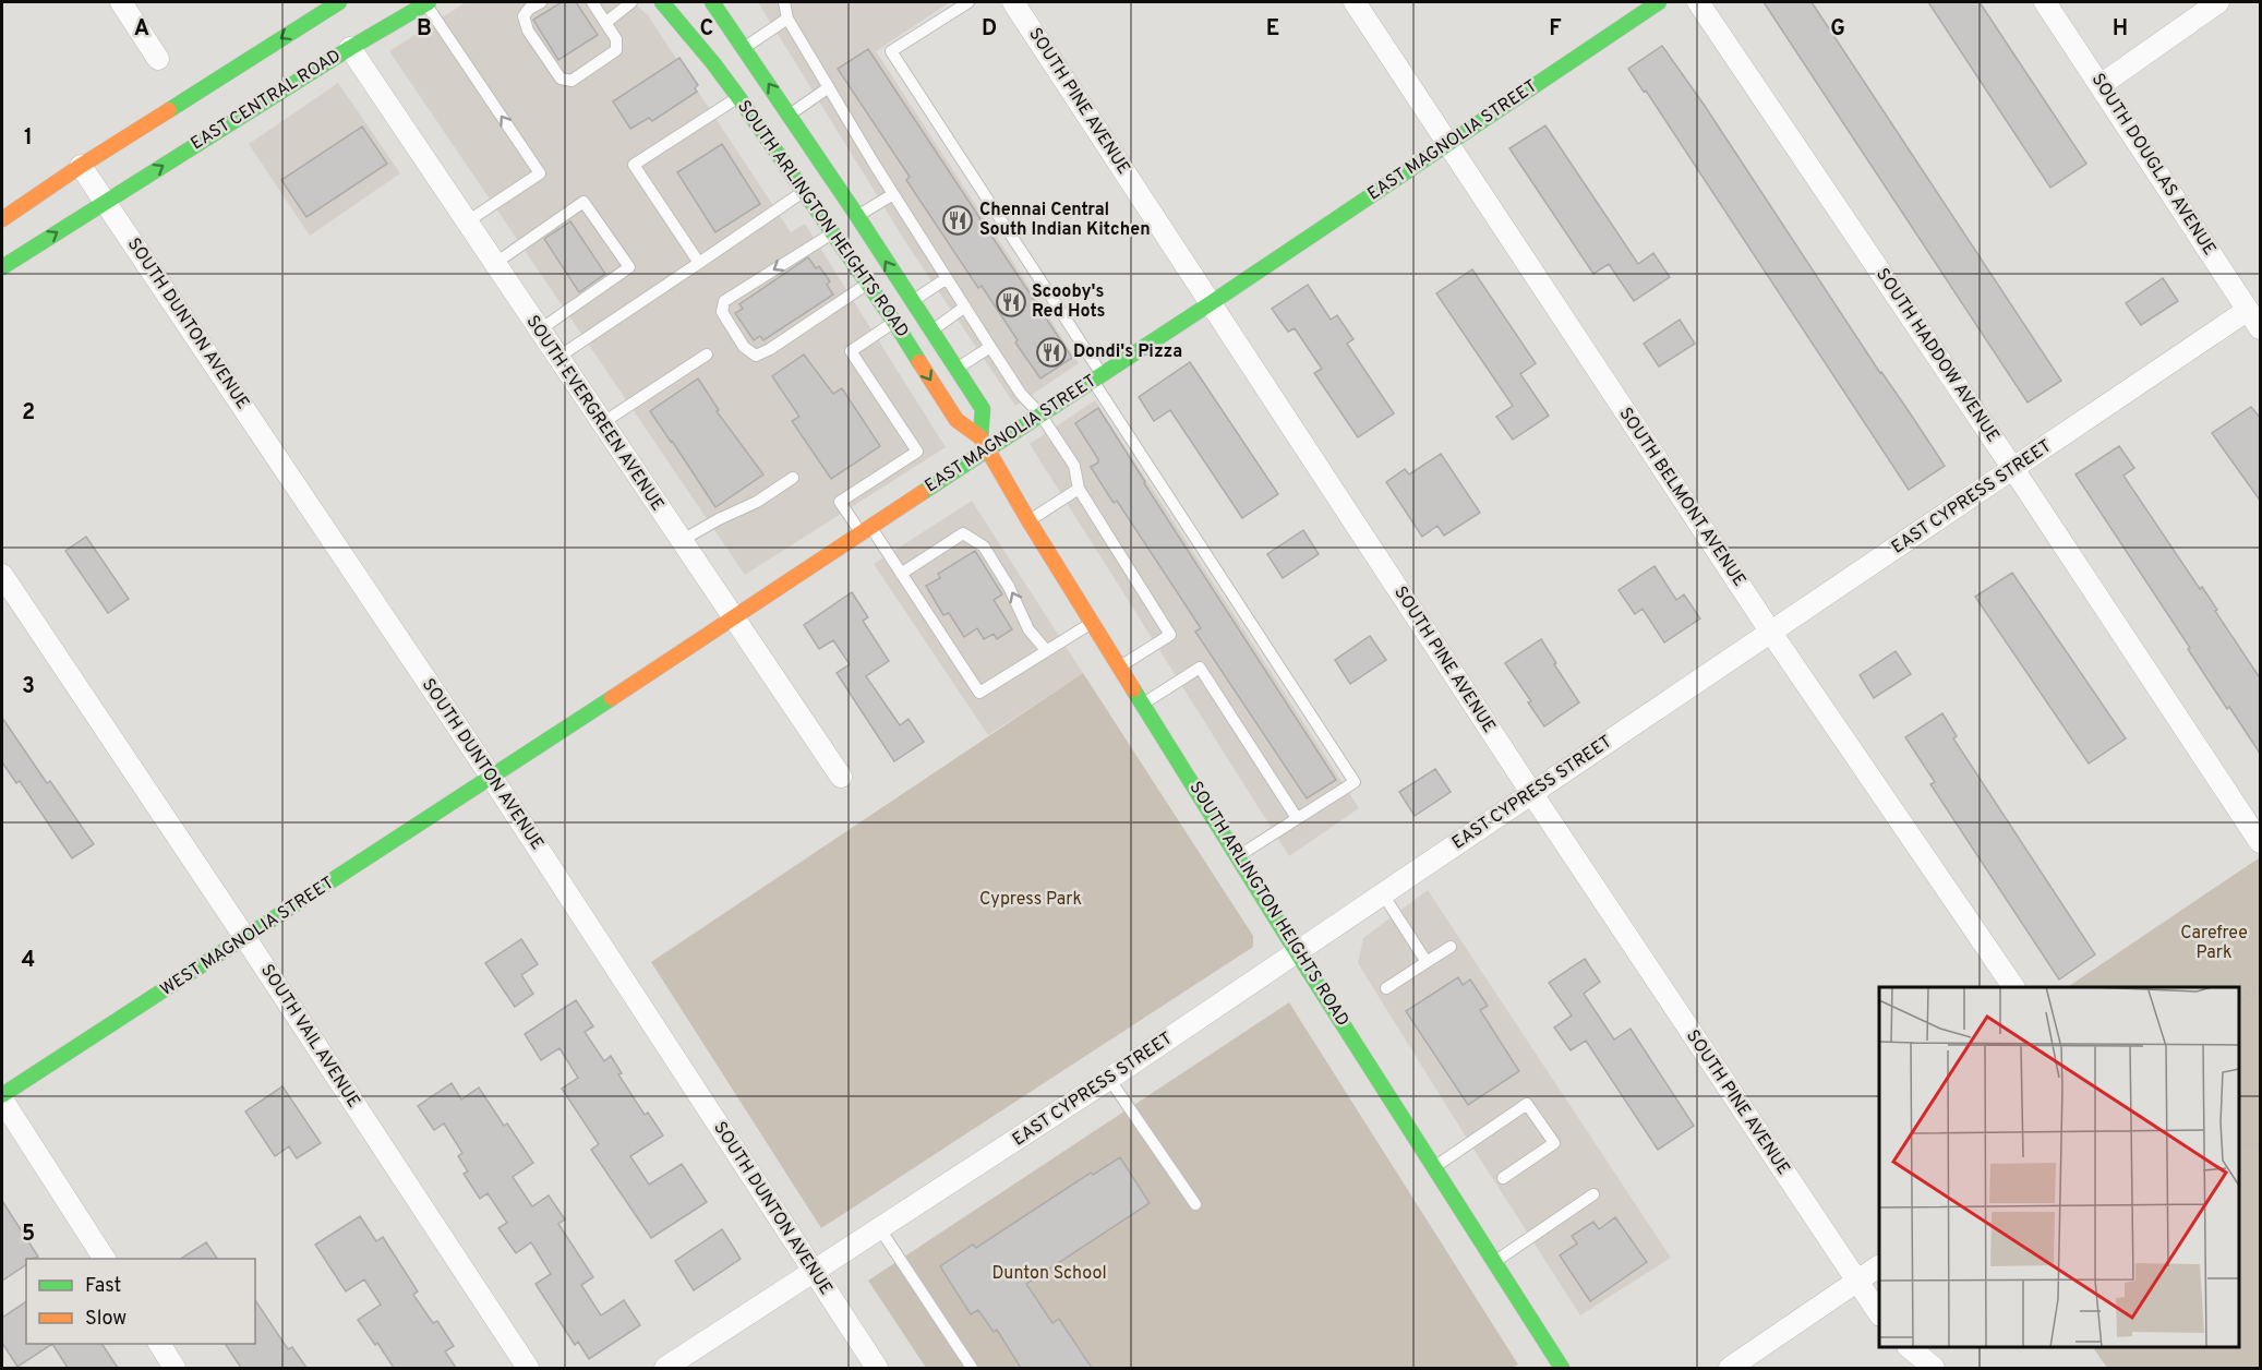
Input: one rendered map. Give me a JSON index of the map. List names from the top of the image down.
{
  "streets": {
    "main road": [
      "EAST CENTRAL ROAD",
      "EAST MAGNOLIA STREET",
      "SOUTH ARLINGTON HEIGHTS ROAD",
      "WEST MAGNOLIA STREET"
    ],
    "street": [
      "SOUTH PINE AVENUE",
      "SOUTH DOUGLAS AVENUE",
      "SOUTH DUNTON AVENUE",
      "SOUTH HADDOW AVENUE",
      "SOUTH EVERGREEN AVENUE",
      "SOUTH BELMONT AVENUE",
      "EAST CYPRESS STREET",
      "SOUTH VAIL AVENUE"
    ]
  },
  "crossings": [
    ["EAST CENTRAL ROAD", "SOUTH DUNTON AVENUE"],
    ["EAST CENTRAL ROAD", "SOUTH EVERGREEN AVENUE"],
    ["SOUTH PINE AVENUE", "EAST MAGNOLIA STREET"],
    ["SOUTH PINE AVENUE", "EAST CYPRESS STREET"],
    ["EAST MAGNOLIA STREET", "SOUTH ARLINGTON HEIGHTS ROAD"],
    ["EAST MAGNOLIA STREET", "SOUTH DUNTON AVENUE"],
    ["EAST MAGNOLIA STREET", "SOUTH EVERGREEN AVENUE"],
    ["EAST MAGNOLIA STREET", "SOUTH BELMONT AVENUE"],
    ["EAST MAGNOLIA STREET", "WEST MAGNOLIA STREET"],
    ["SOUTH DOUGLAS AVENUE", "EAST CYPRESS STREET"],
    ["SOUTH ARLINGTON HEIGHTS ROAD", "EAST CYPRESS STREET"],
    ["SOUTH DUNTON AVENUE", "EAST CYPRESS STREET"],
    ["SOUTH DUNTON AVENUE", "WEST MAGNOLIA STREET"],
    ["SOUTH HADDOW AVENUE", "EAST CYPRESS STREET"],
    ["SOUTH BELMONT AVENUE", "EAST CYPRESS STREET"],
    ["WEST MAGNOLIA STREET", "SOUTH VAIL AVENUE"]
  ],
  "parks": ["Cypress Park", "Carefree Park", "Dunton School"],
  "places": {
    "restaurant": ["Chennai Central South Indian Kitchen", "Scooby's Red Hots", "Dondi's Pizza"]
  },
  "legend": ["Fast", "Slow"],
  "grid": {
    "columns": [
      "A",
      "B",
      "C",
      "D",
      "E",
      "F",
      "G",
      "H"
    ],
    "rows": [
      "1",
      "2",
      "3",
      "4",
      "5"
    ]
  }
}
